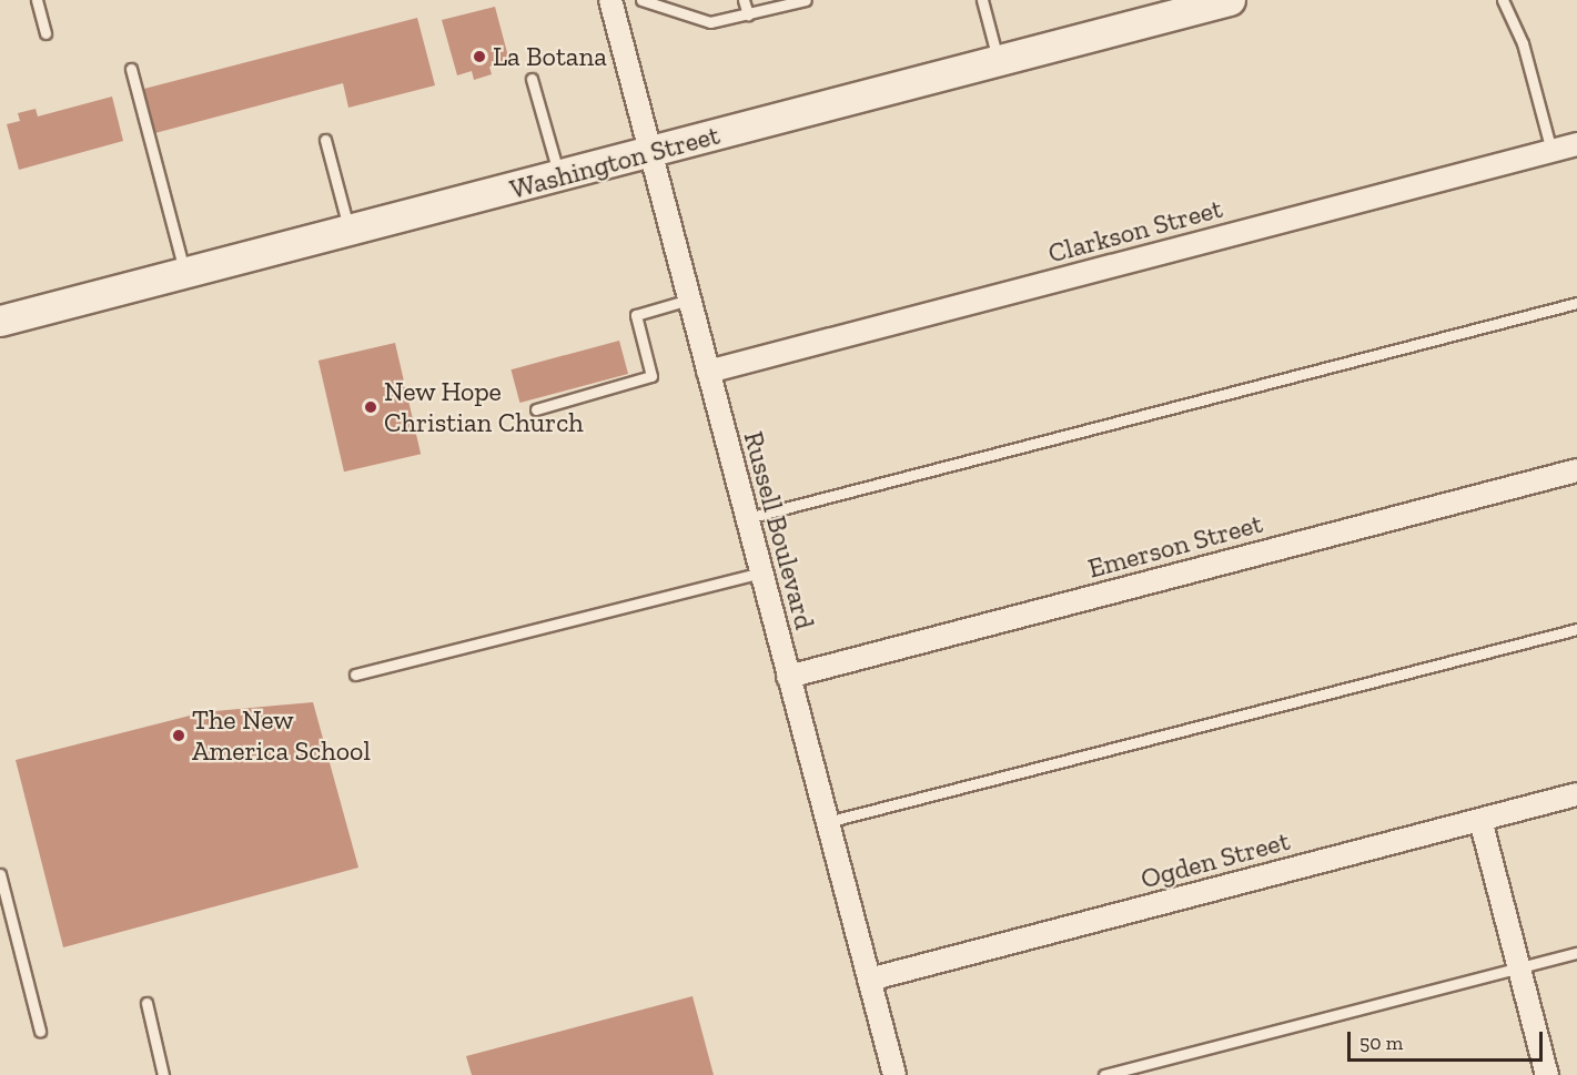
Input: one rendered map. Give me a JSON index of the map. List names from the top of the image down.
{
  "streets": {
    "main road": ["Washington Street"],
    "street": [
      "Clarkson Street",
      "Russell Boulevard",
      "Emerson Street",
      "Ogden Street"
    ]
  },
  "crossings": [
    ["Washington Street", "Russell Boulevard"],
    ["Clarkson Street", "Russell Boulevard"],
    ["Russell Boulevard", "Emerson Street"],
    ["Russell Boulevard", "Ogden Street"]
  ],
  "places": ["La Botana", "New Hope Christian Church", "The New America School"],
  "scale_bar": "50 m"
}
